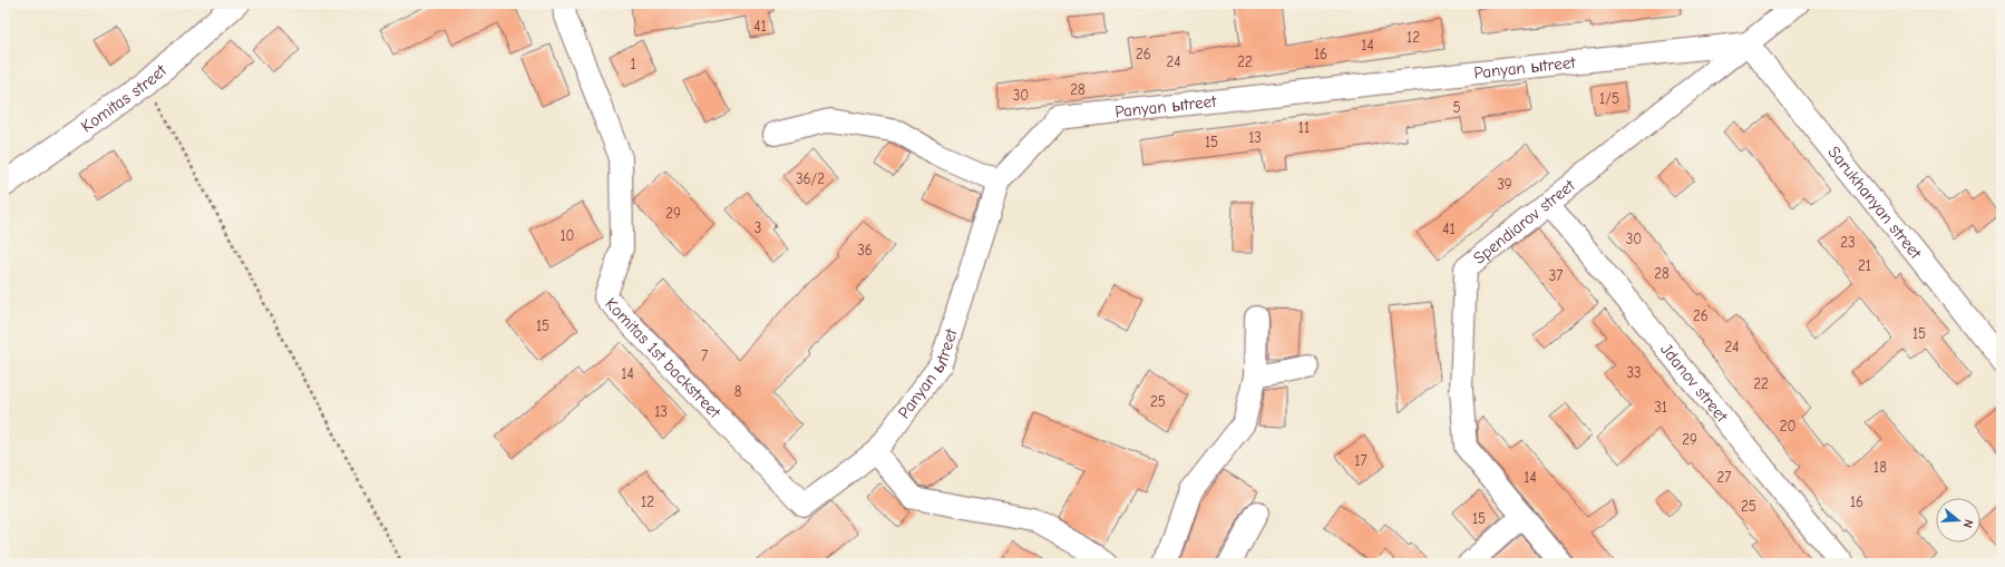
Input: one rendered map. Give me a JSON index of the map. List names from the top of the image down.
{
  "streets": {
    "main road": ["Komitas street"],
    "street": [
      "Panyan ыtreet",
      "Sarukhanyan street",
      "Spendiarov street",
      "Komitas 1st backstreet",
      "Jdanov street"
    ]
  },
  "crossings": [
    ["Panyan ыtreet", "Sarukhanyan street"],
    ["Panyan ыtreet", "Spendiarov street"],
    ["Panyan ыtreet", "Komitas 1st backstreet"],
    ["Sarukhanyan street", "Spendiarov street"],
    ["Spendiarov street", "Jdanov street"]
  ],
  "house_numbers": [
    "41",
    "12",
    "14",
    "26",
    "16",
    "24",
    "22",
    "1",
    "28",
    "30",
    "1/5",
    "5",
    "11",
    "13",
    "15",
    "36/2",
    "39",
    "29",
    "3",
    "41",
    "10",
    "30",
    "23",
    "36",
    "21",
    "28",
    "37",
    "26",
    "15",
    "15",
    "24",
    "7",
    "33",
    "14",
    "22",
    "8",
    "25",
    "31",
    "13",
    "20",
    "29",
    "17",
    "18",
    "14",
    "27",
    "12",
    "16",
    "25",
    "15"
  ],
  "north": "right"
}
